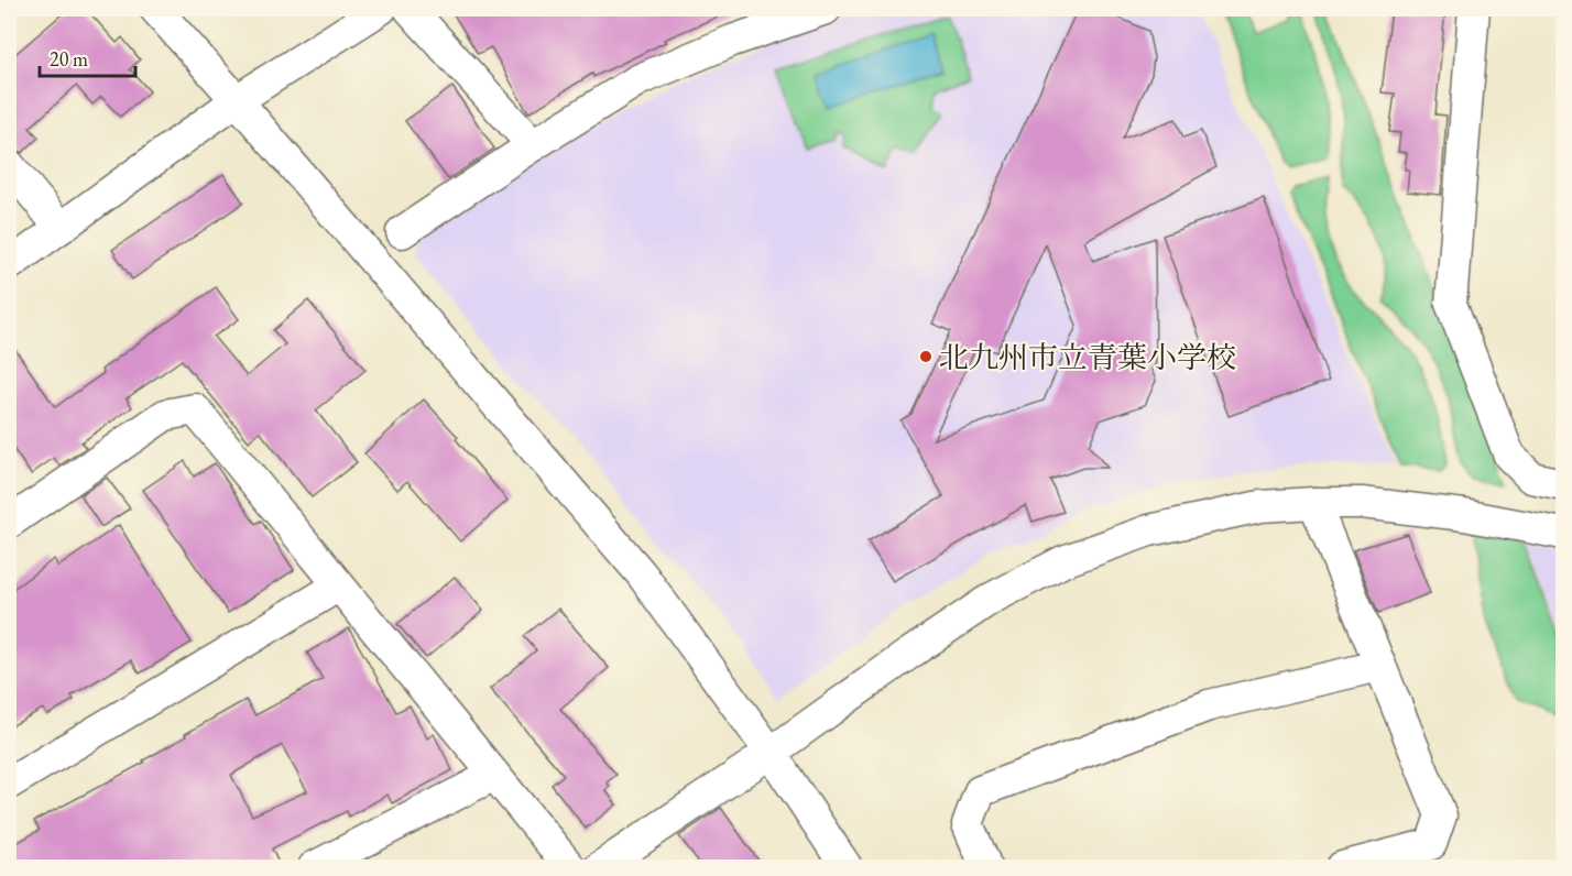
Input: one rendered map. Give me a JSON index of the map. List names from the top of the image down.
{
  "places": ["北九州市立青葉小学校"],
  "scale_bar": "20 m"
}
